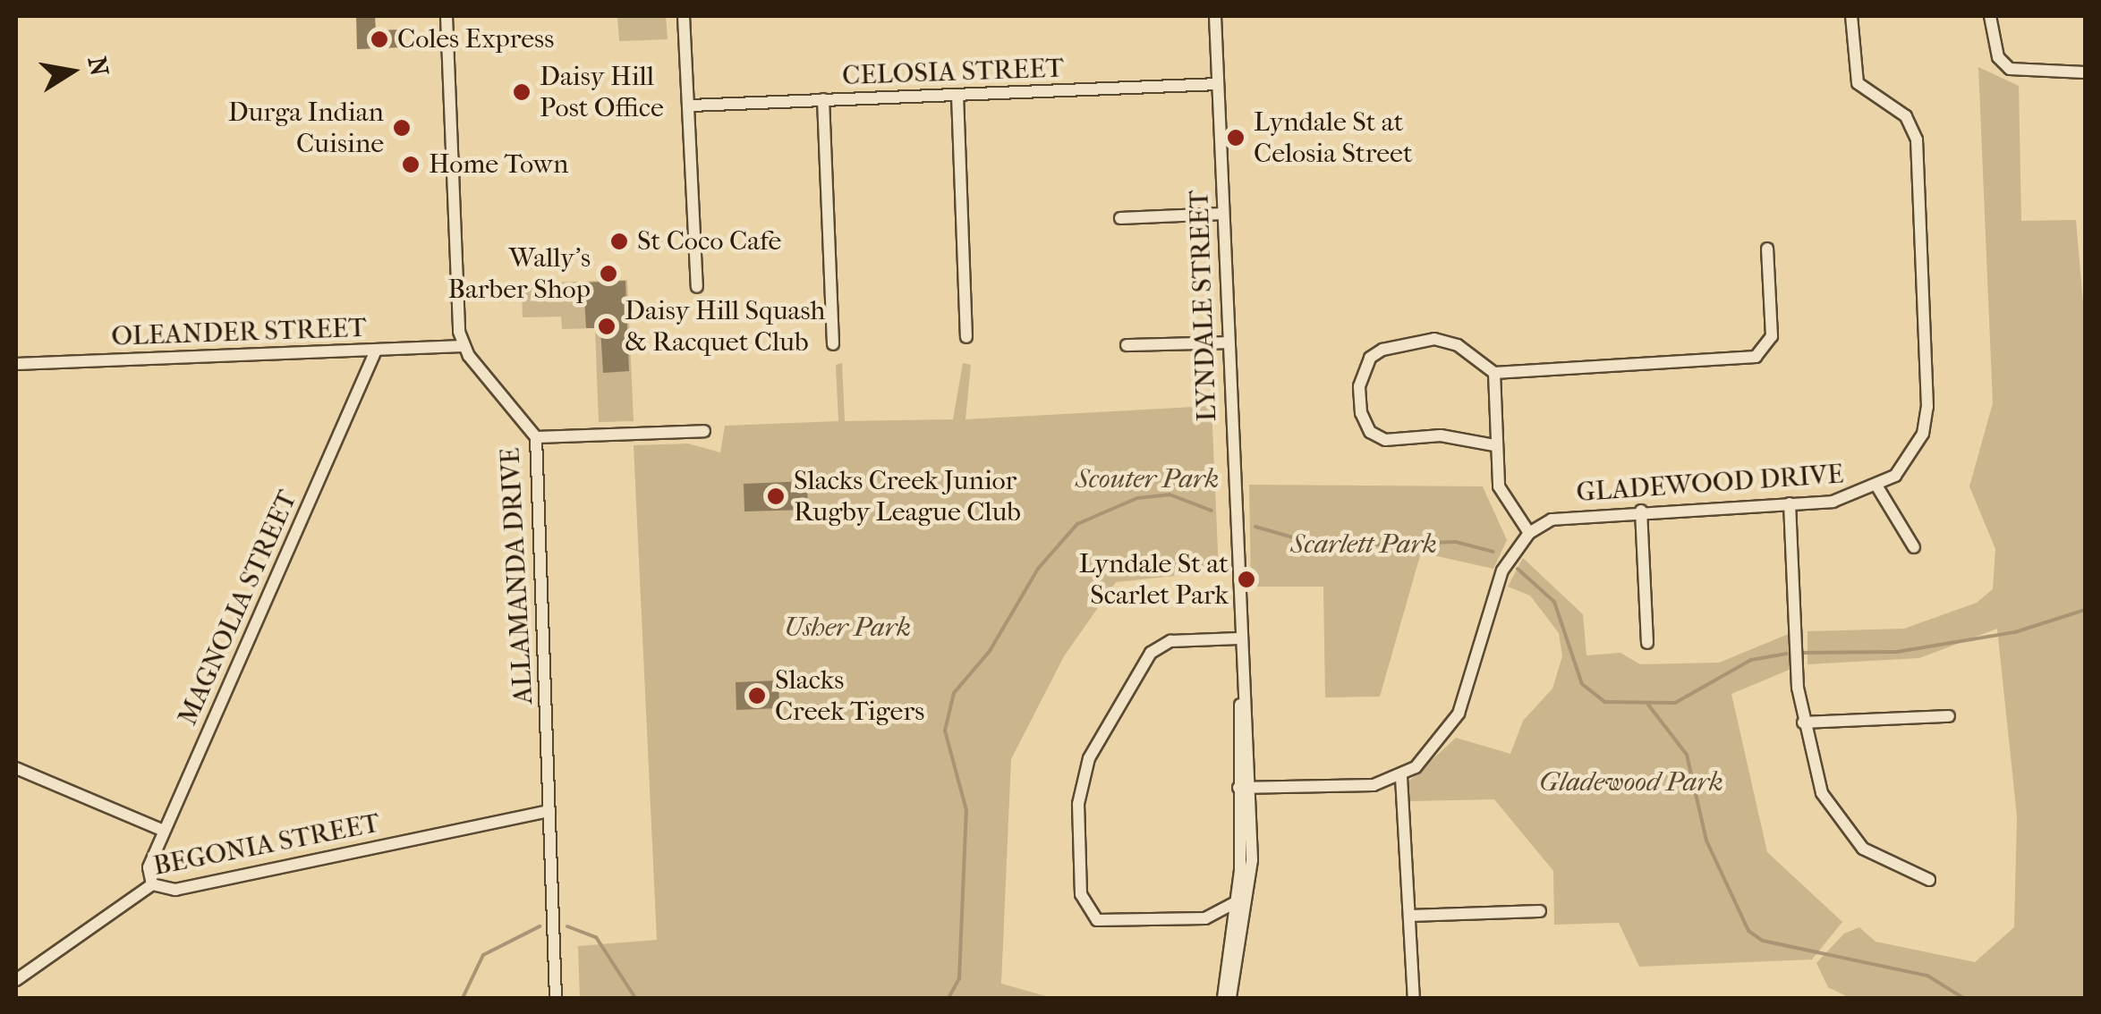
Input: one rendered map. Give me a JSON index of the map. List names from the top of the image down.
{
  "streets": {
    "street": [
      "CELOSIA STREET",
      "LYNDALE STREET",
      "OLEANDER STREET",
      "GLADEWOOD DRIVE",
      "ALLAMANDA DRIVE",
      "MAGNOLIA STREET",
      "BEGONIA STREET"
    ]
  },
  "crossings": [
    ["CELOSIA STREET", "LYNDALE STREET"],
    ["OLEANDER STREET", "ALLAMANDA DRIVE"],
    ["OLEANDER STREET", "MAGNOLIA STREET"],
    ["ALLAMANDA DRIVE", "BEGONIA STREET"],
    ["MAGNOLIA STREET", "BEGONIA STREET"]
  ],
  "parks": [
    "Scouter Park",
    "Scarlett Park",
    "Usher Park",
    "Gladewood Park"
  ],
  "places": [
    "Coles Express",
    "Daisy Hill Post Office",
    "Durga Indian Cuisine",
    "Lyndale St at Celosia Street",
    "Home Town",
    "St Coco Cafe",
    "Wally's Barber Shop",
    "Daisy Hill Squash & Racquet Club",
    "Slacks Creek Junior Rugby League Club",
    "Lyndale St at Scarlet Park",
    "Slacks Creek Tigers"
  ],
  "north": "right"
}
